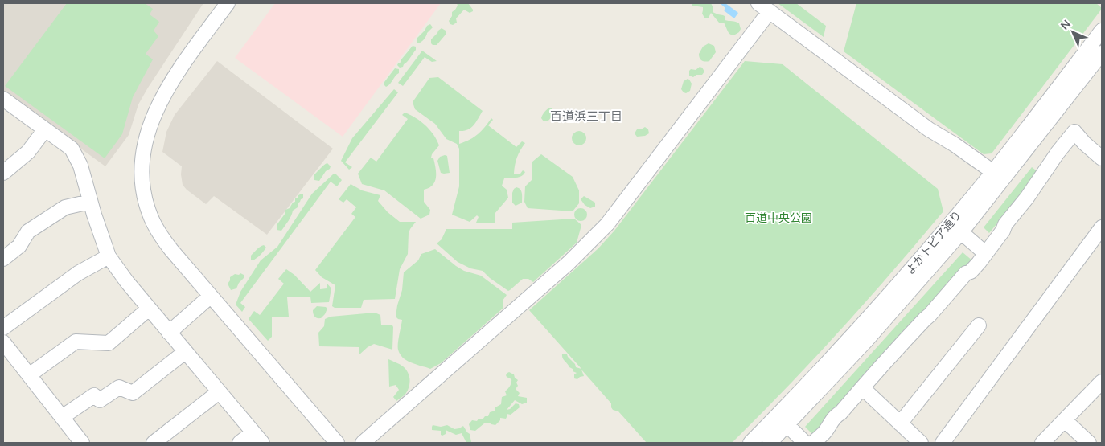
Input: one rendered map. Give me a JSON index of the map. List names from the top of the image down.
{
  "streets": {
    "street": ["よかトピア通り"]
  },
  "districts": ["百道浜三丁目"],
  "parks": ["百道中央公園"],
  "north": "top left"
}
